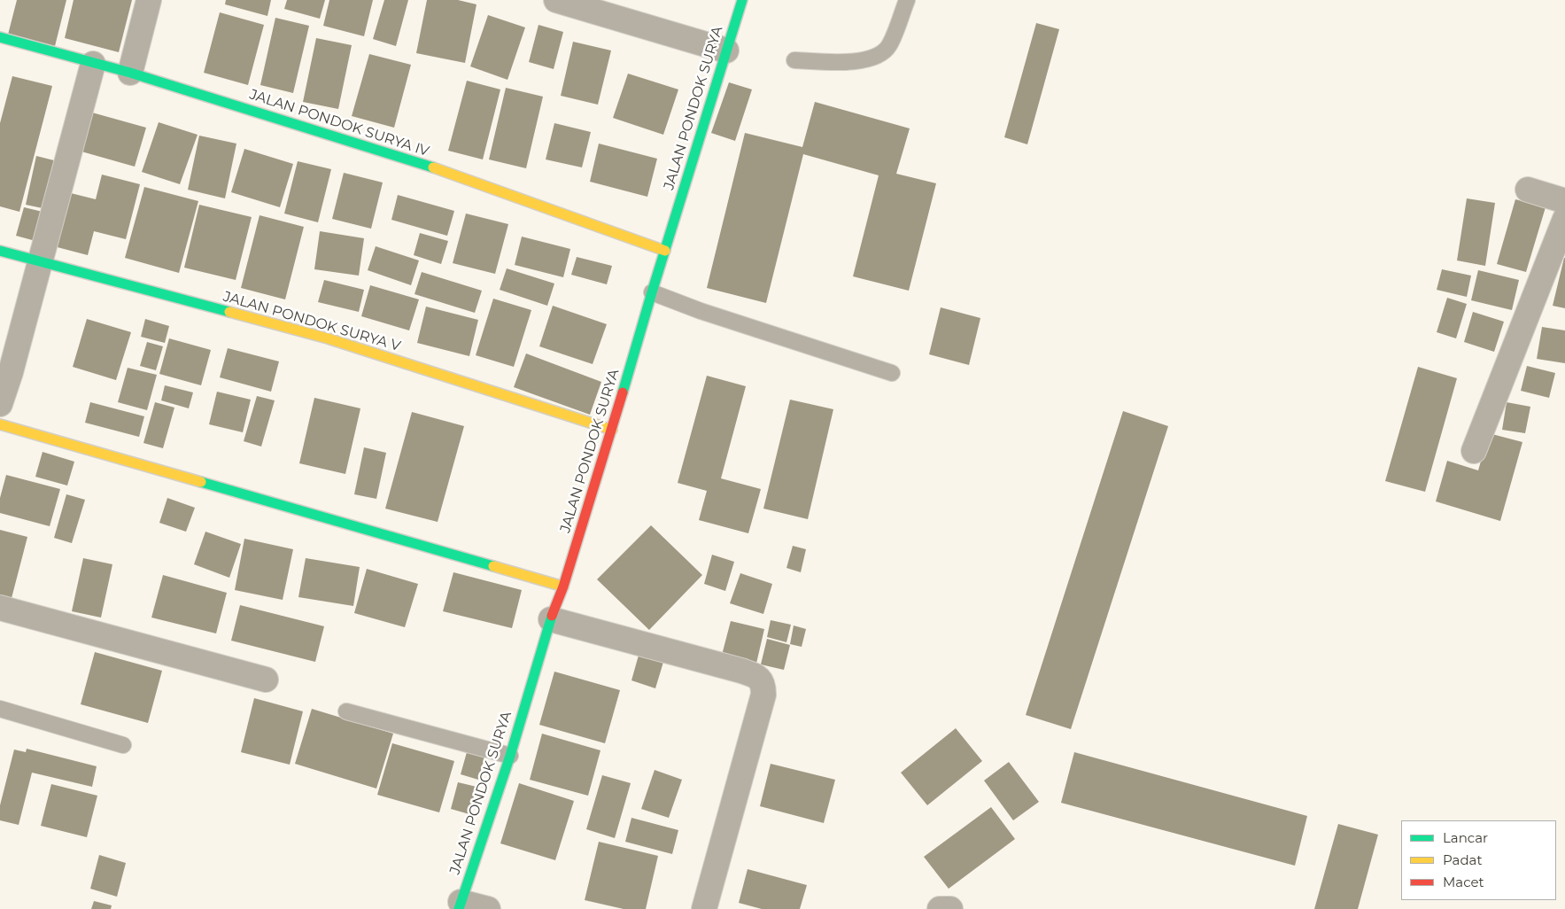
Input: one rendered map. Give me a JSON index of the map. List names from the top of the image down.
{
  "streets": {
    "street": ["JALAN PONDOK SURYA", "JALAN PONDOK SURYA IV", "JALAN PONDOK SURYA V"]
  },
  "crossings": [
    ["JALAN PONDOK SURYA", "JALAN PONDOK SURYA IV"],
    ["JALAN PONDOK SURYA", "JALAN PONDOK SURYA V"]
  ],
  "legend": ["Lancar", "Padat", "Macet"]
}
